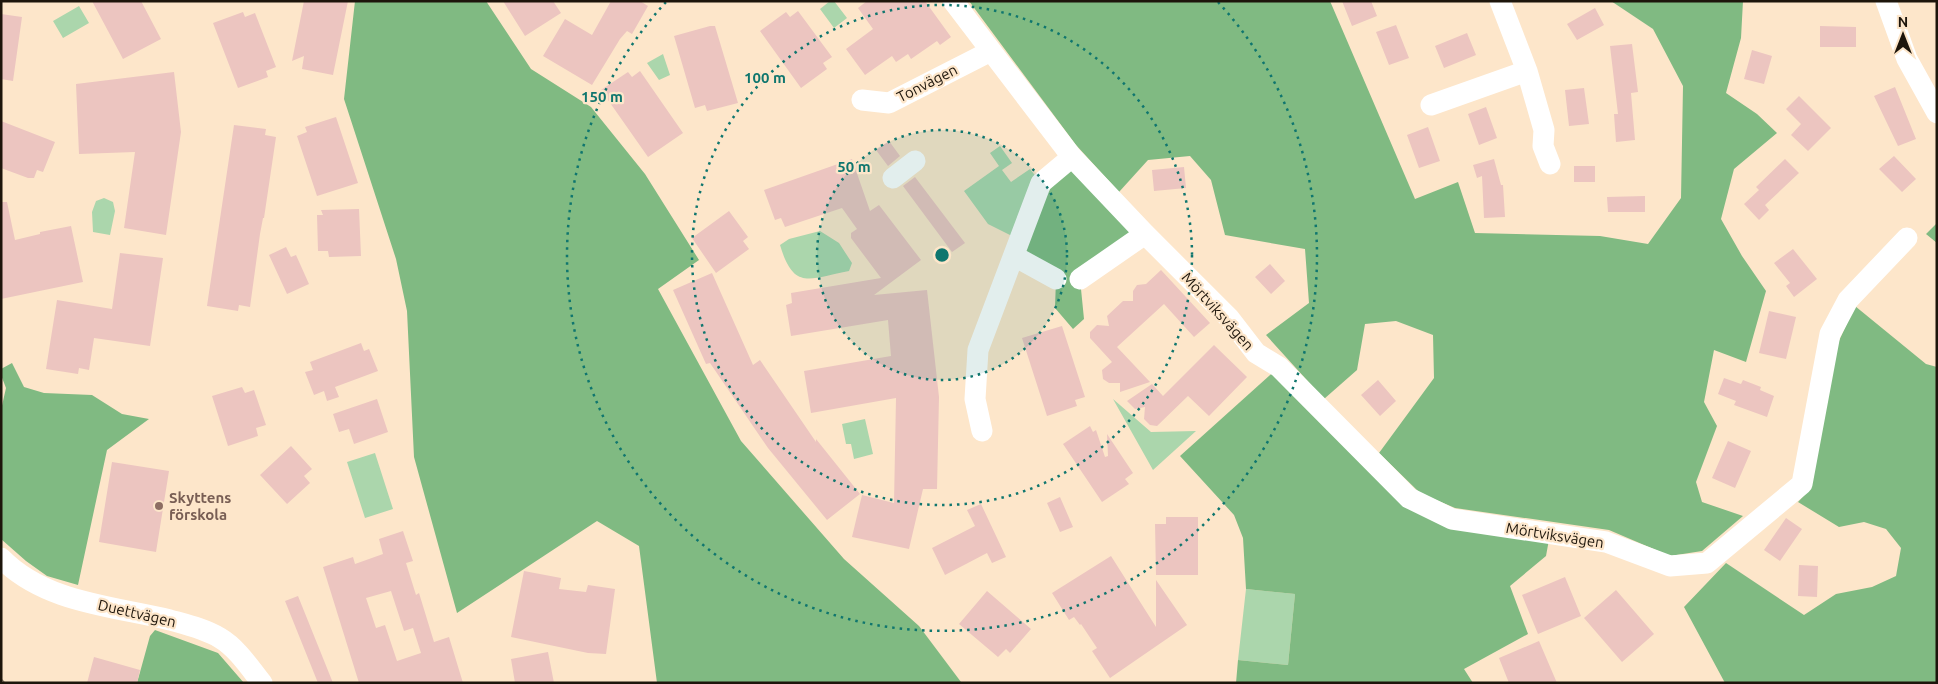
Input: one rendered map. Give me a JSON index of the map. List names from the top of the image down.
{
  "streets": {
    "street": ["Tonvägen", "Mörtviksvägen", "Duettvägen"]
  },
  "crossings": [
    ["Tonvägen", "Mörtviksvägen"]
  ],
  "places": ["Skyttens förskola"],
  "north": "top",
  "rings": ["100 m", "150 m", "50 m"]
}
